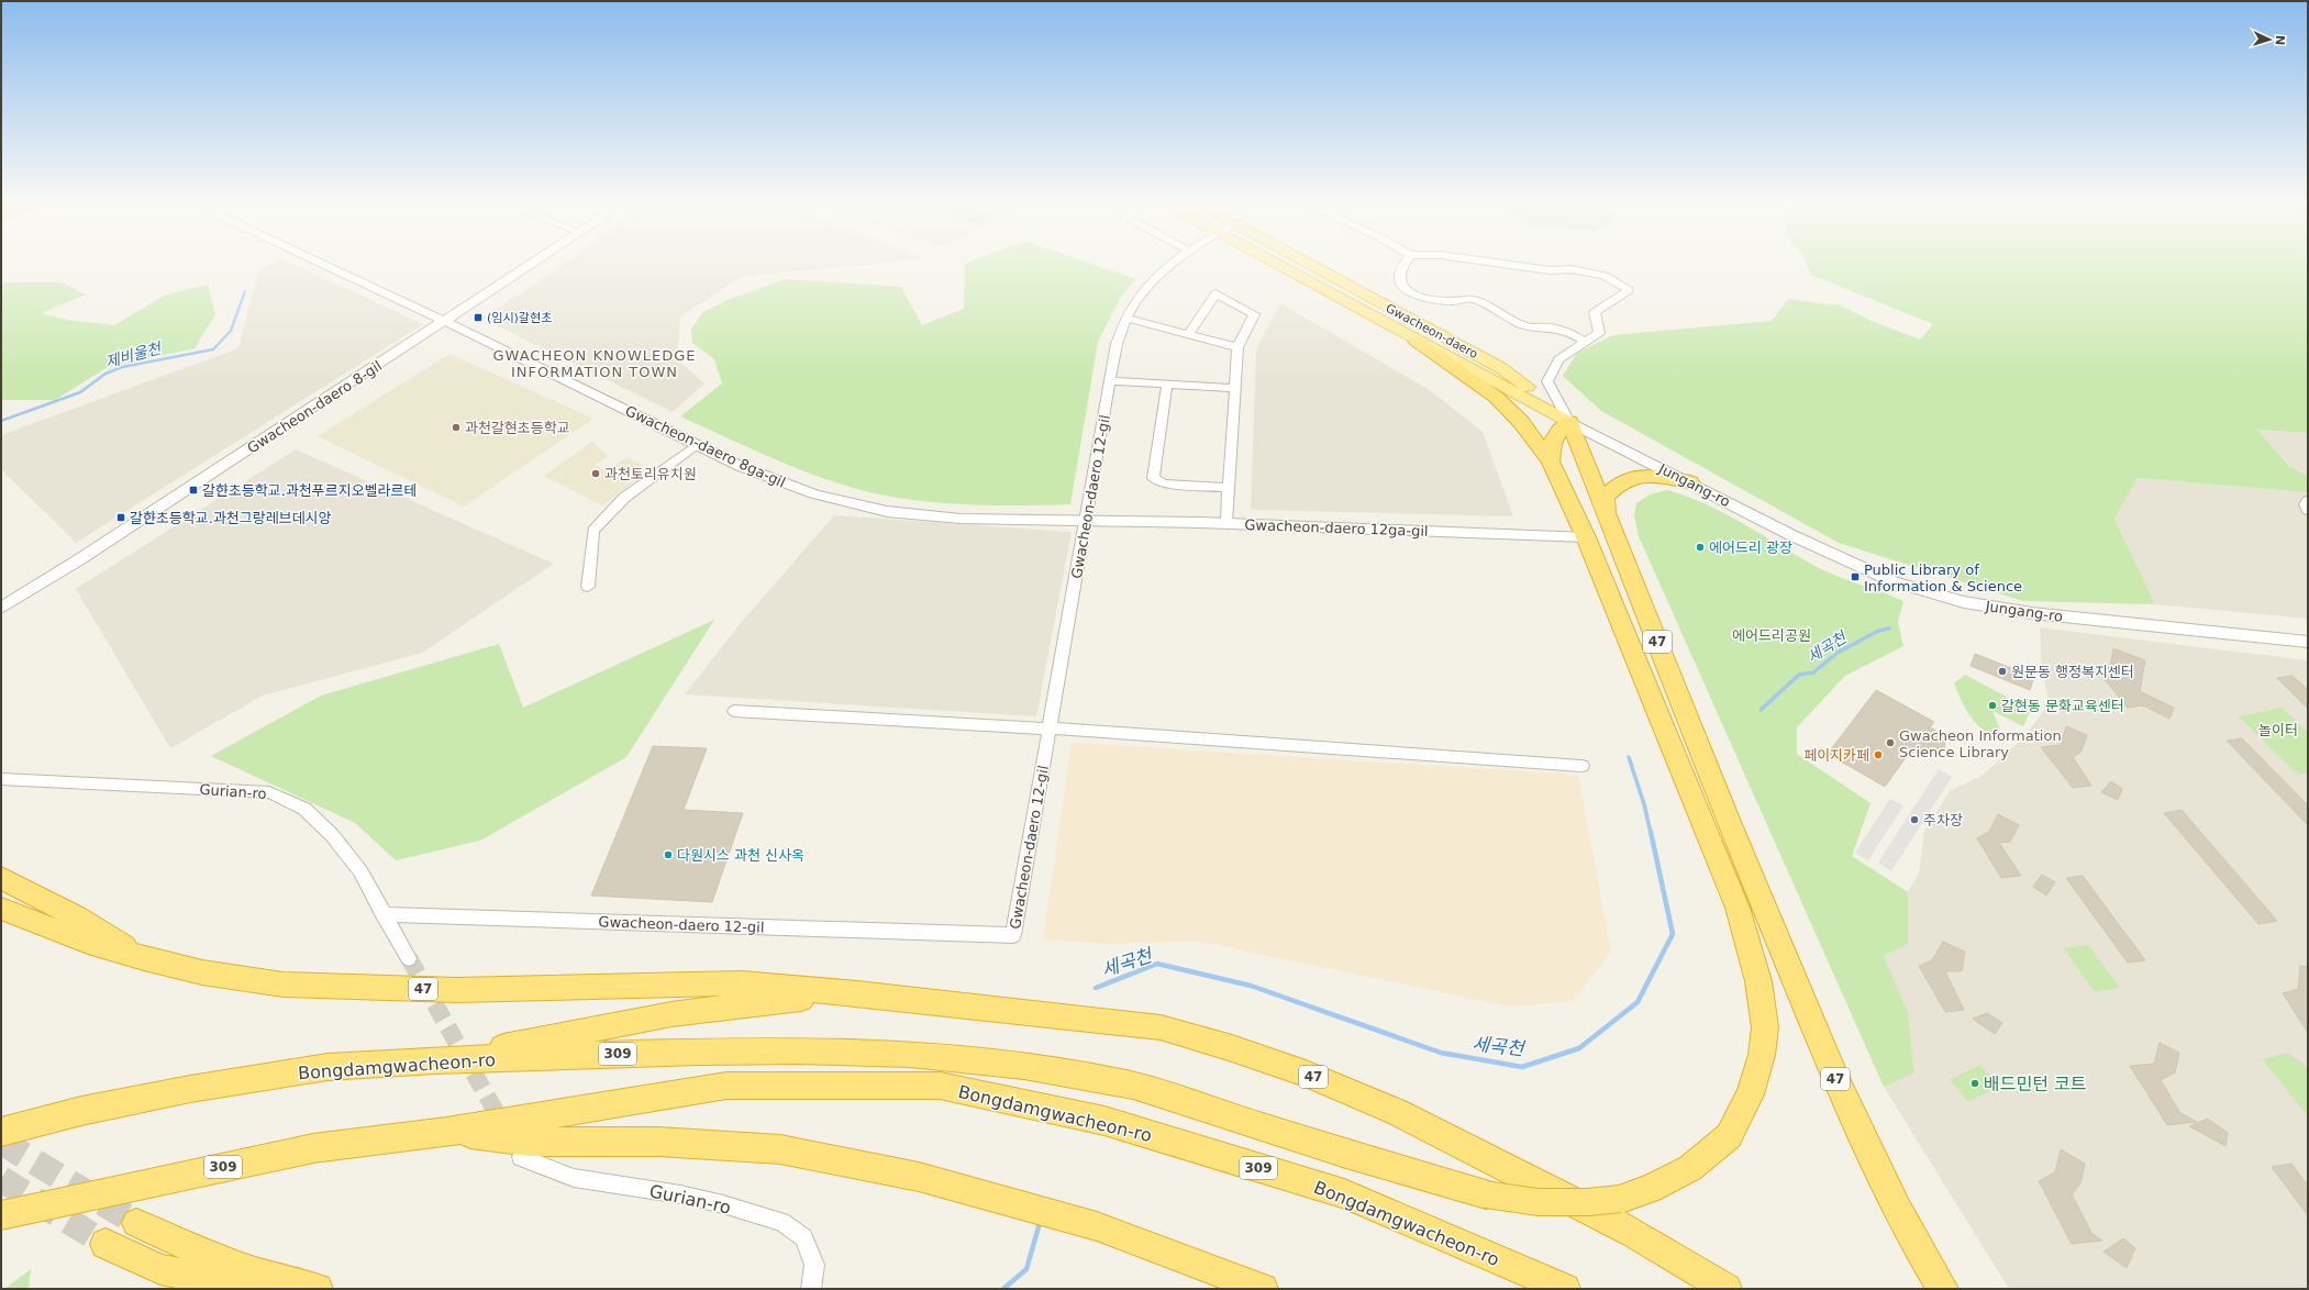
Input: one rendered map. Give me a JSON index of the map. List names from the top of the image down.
{
  "streets": {
    "highway": ["47", "309", "Bongdamgwacheon-ro"],
    "main road": ["Gwacheon-daero"],
    "street": [
      "Gwacheon-daero 8-gil",
      "Gwacheon-daero 8ga-gil",
      "Jungang-ro",
      "Gwacheon-daero 12-gil",
      "Gwacheon-daero 12ga-gil",
      "Gurian-ro"
    ]
  },
  "crossings": [
    ["Gwacheon-daero", "Jungang-ro"],
    ["Gwacheon-daero", "47"],
    ["Gwacheon-daero 8-gil", "Gwacheon-daero 8ga-gil"],
    ["Gwacheon-daero 8ga-gil", "Gwacheon-daero 12-gil"],
    ["Gwacheon-daero 8ga-gil", "Gwacheon-daero 12ga-gil"],
    ["Jungang-ro", "47"],
    ["Gwacheon-daero 12-gil", "Gwacheon-daero 12ga-gil"],
    ["Gwacheon-daero 12-gil", "Gurian-ro"],
    ["Gwacheon-daero 12ga-gil", "Bongdamgwacheon-ro"],
    ["309", "Bongdamgwacheon-ro"]
  ],
  "districts": ["GWACHEON KNOWLEDGE INFORMATION TOWN"],
  "water": ["제비울천", "세곡천"],
  "parks": ["에어드리공원", "놀이터"],
  "places": {
    "transit": [
      "(임시)갈현초",
      "갈햔초등학교.과천푸르지오벨라르테",
      "갈햔초등학교.과천그랑레브데시앙",
      "Public Library of Information & Science"
    ],
    "other": [
      "과천갈현초등학교",
      "과천토리유치원",
      "에어드리 광장",
      "원문동 행정복지센터",
      "갈현동 문화교육센터",
      "Gwacheon Information Science Library",
      "페이지카페",
      "주차장",
      "다원시스 과천 신사옥",
      "배드민턴 코트"
    ]
  },
  "north": "right"
}
